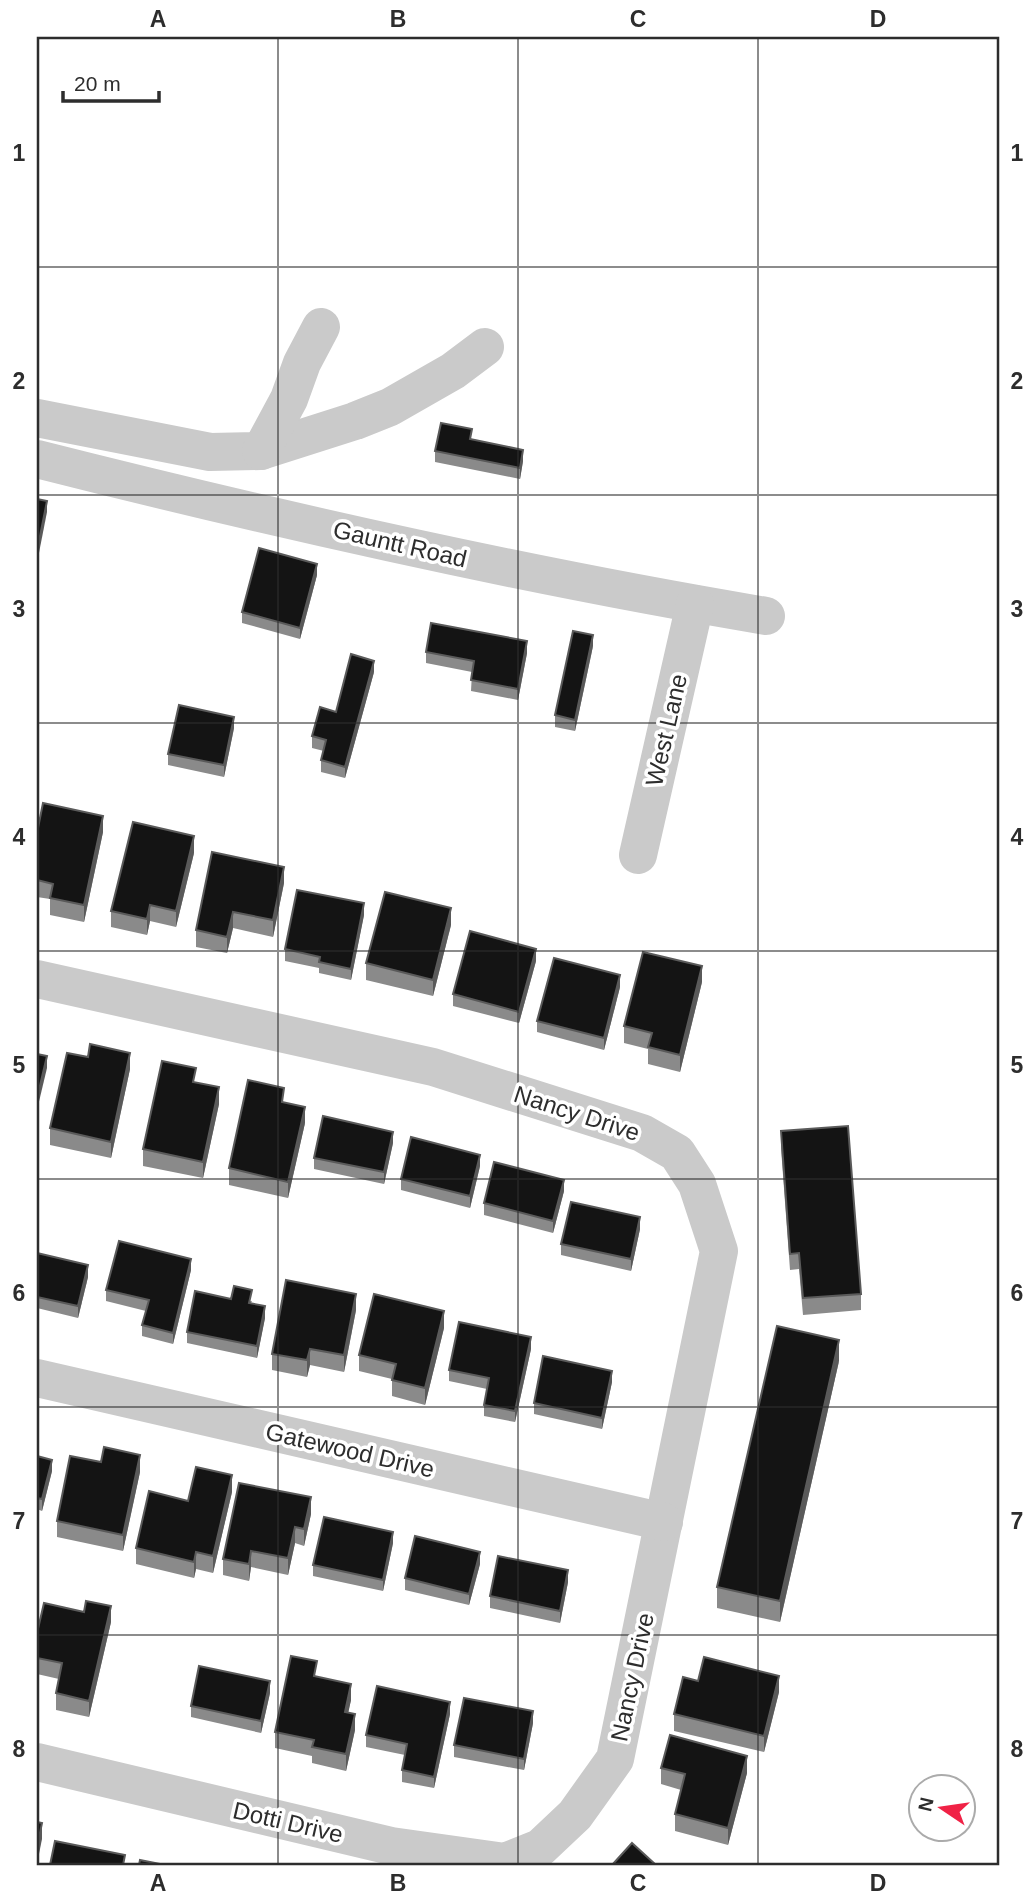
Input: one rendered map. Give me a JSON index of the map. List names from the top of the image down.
{
  "streets": {
    "street": [
      "Gauntt Road",
      "West Lane",
      "Nancy Drive",
      "Gatewood Drive",
      "Dotti Drive"
    ]
  },
  "crossings": [
    ["Gauntt Road", "West Lane"],
    ["Nancy Drive", "Gatewood Drive"],
    ["Nancy Drive", "Dotti Drive"]
  ],
  "scale_bar": "20 m",
  "north": "left",
  "grid": {
    "columns": [
      "A",
      "B",
      "C",
      "D"
    ],
    "rows": [
      "1",
      "2",
      "3",
      "4",
      "5",
      "6",
      "7",
      "8"
    ]
  }
}
